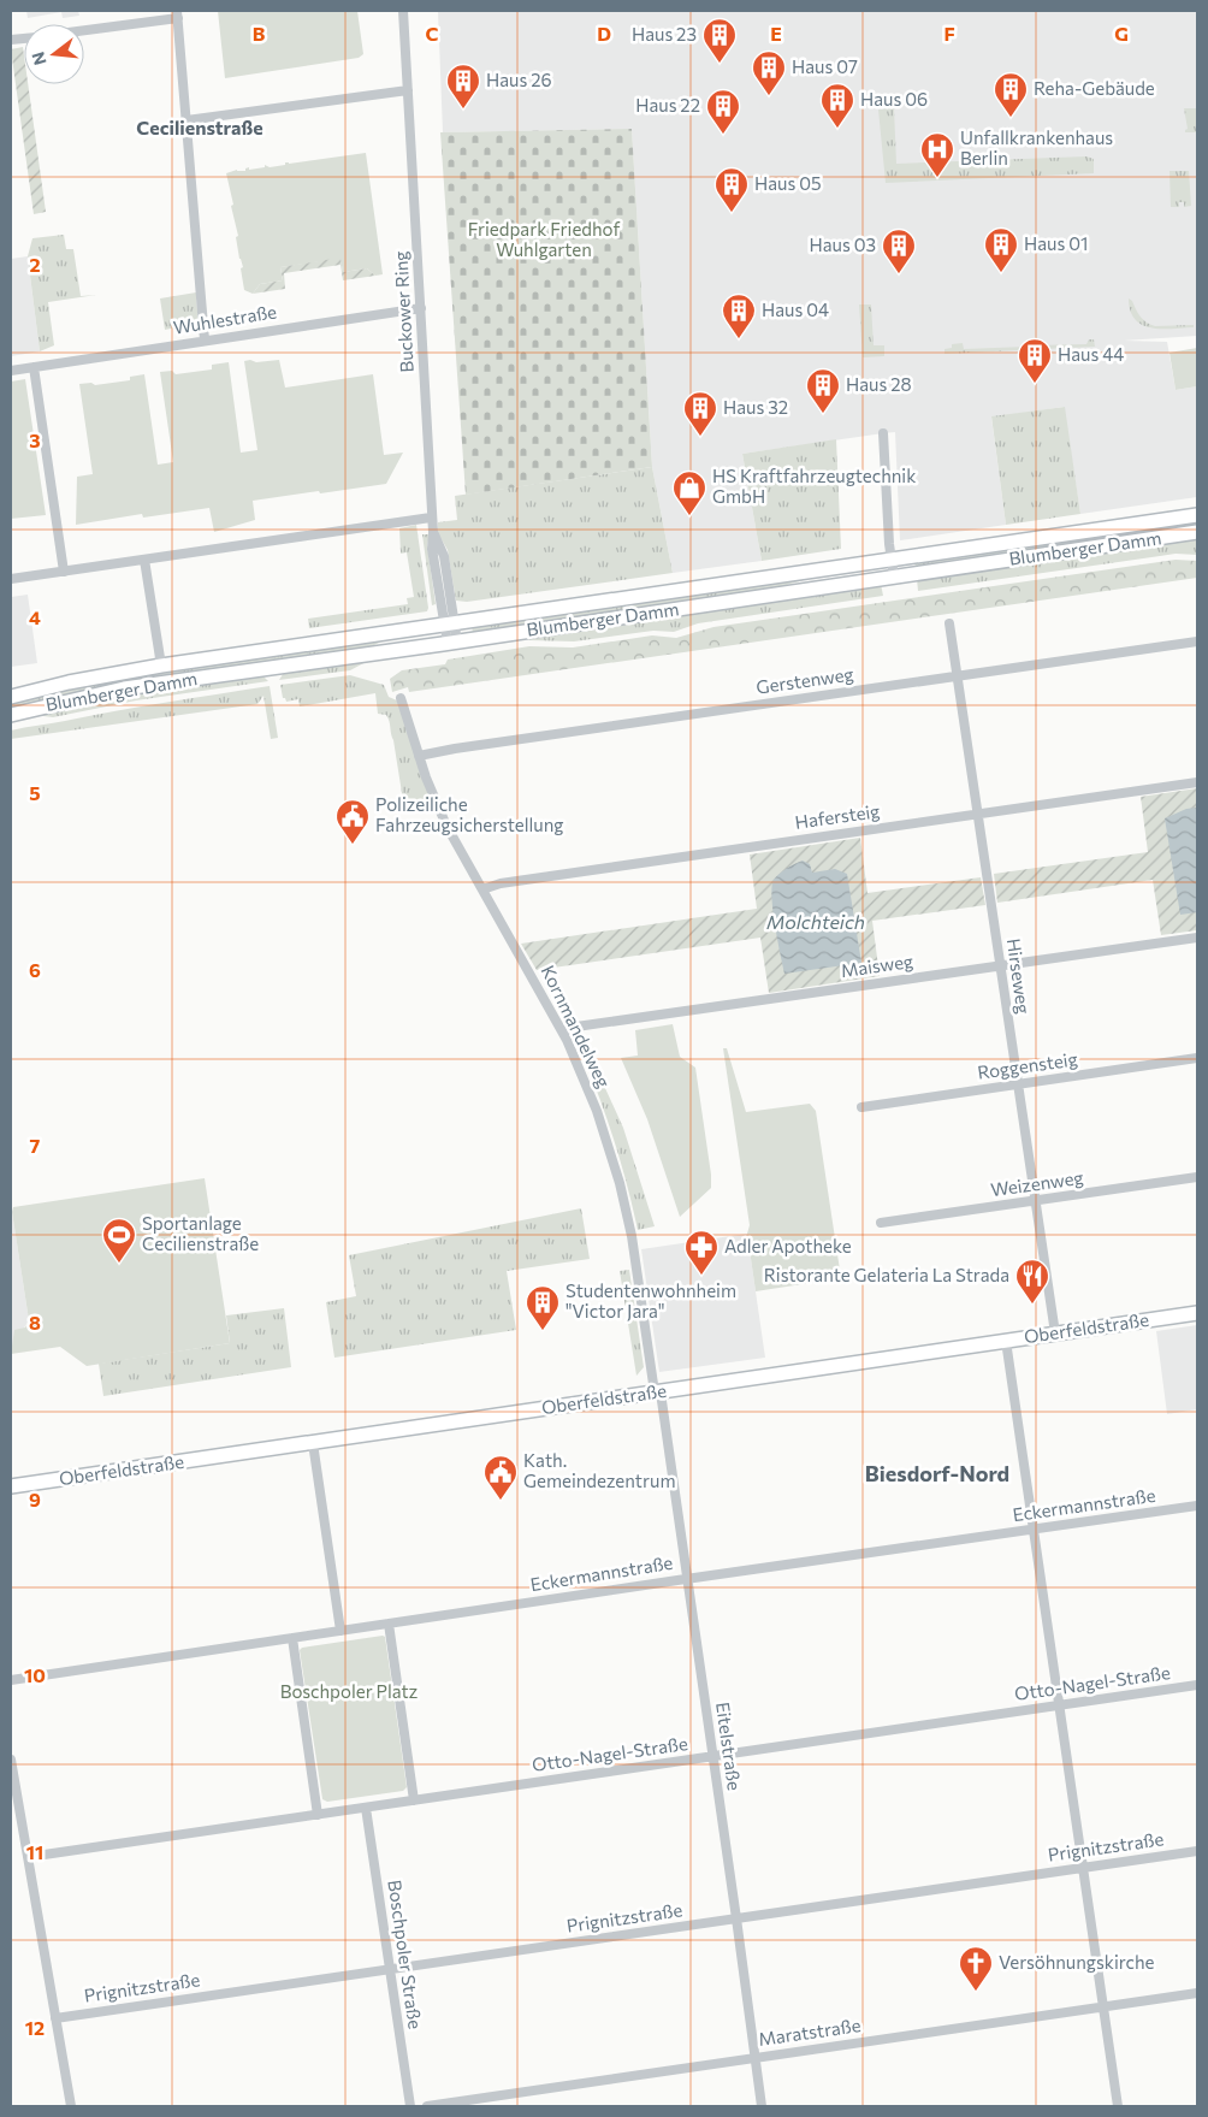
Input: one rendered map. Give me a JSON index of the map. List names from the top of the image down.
{
  "streets": {
    "main road": ["Blumberger Damm", "Oberfeldstraße"],
    "street": [
      "Buckower Ring",
      "Wuhlestraße",
      "Gerstenweg",
      "Hafersteig",
      "Maisweg",
      "Hirseweg",
      "Kornmandelweg",
      "Roggensteig",
      "Weizenweg",
      "Eckermannstraße",
      "Otto-Nagel-Straße",
      "Eitelstraße",
      "Prignitzstraße",
      "Boschpoler Straße",
      "Maratstraße"
    ]
  },
  "crossings": [
    ["Buckower Ring", "Wuhlestraße"],
    ["Buckower Ring", "Blumberger Damm"],
    ["Gerstenweg", "Hirseweg"],
    ["Gerstenweg", "Kornmandelweg"],
    ["Hafersteig", "Hirseweg"],
    ["Hafersteig", "Kornmandelweg"],
    ["Maisweg", "Hirseweg"],
    ["Maisweg", "Kornmandelweg"],
    ["Hirseweg", "Roggensteig"],
    ["Hirseweg", "Weizenweg"],
    ["Hirseweg", "Oberfeldstraße"],
    ["Kornmandelweg", "Oberfeldstraße"],
    ["Kornmandelweg", "Eitelstraße"],
    ["Oberfeldstraße", "Eitelstraße"],
    ["Eckermannstraße", "Eitelstraße"],
    ["Otto-Nagel-Straße", "Eitelstraße"],
    ["Otto-Nagel-Straße", "Boschpoler Straße"],
    ["Eitelstraße", "Prignitzstraße"],
    ["Eitelstraße", "Maratstraße"],
    ["Prignitzstraße", "Boschpoler Straße"]
  ],
  "districts": ["Cecilienstraße", "Biesdorf-Nord"],
  "water": ["Molchteich"],
  "parks": ["Friedpark Friedhof Wuhlgarten", "Boschpoler Platz"],
  "places": {
    "building": [
      "Haus 23",
      "Haus 07",
      "Haus 26",
      "Reha-Gebäude",
      "Haus 06",
      "Haus 22",
      "Haus 05",
      "Haus 01",
      "Haus 03",
      "Haus 04",
      "Haus 44",
      "Haus 28",
      "Haus 32",
      "Studentenwohnheim \"Victor Jara\""
    ],
    "hospital": ["Unfallkrankenhaus Berlin"],
    "shop": ["HS Kraftfahrzeugtechnik GmbH"],
    "public building": ["Polizeiliche Fahrzeugsicherstellung", "Kath. Gemeindezentrum"],
    "sports": ["Sportanlage Cecilienstraße"],
    "pharmacy": ["Adler Apotheke"],
    "restaurant": ["Ristorante Gelateria La Strada"],
    "church": ["Versöhnungskirche"]
  },
  "north": "left",
  "grid": {
    "columns": [
      "B",
      "C",
      "D",
      "E",
      "F",
      "G"
    ],
    "rows": [
      "2",
      "3",
      "4",
      "5",
      "6",
      "7",
      "8",
      "9",
      "10",
      "11",
      "12"
    ]
  }
}
